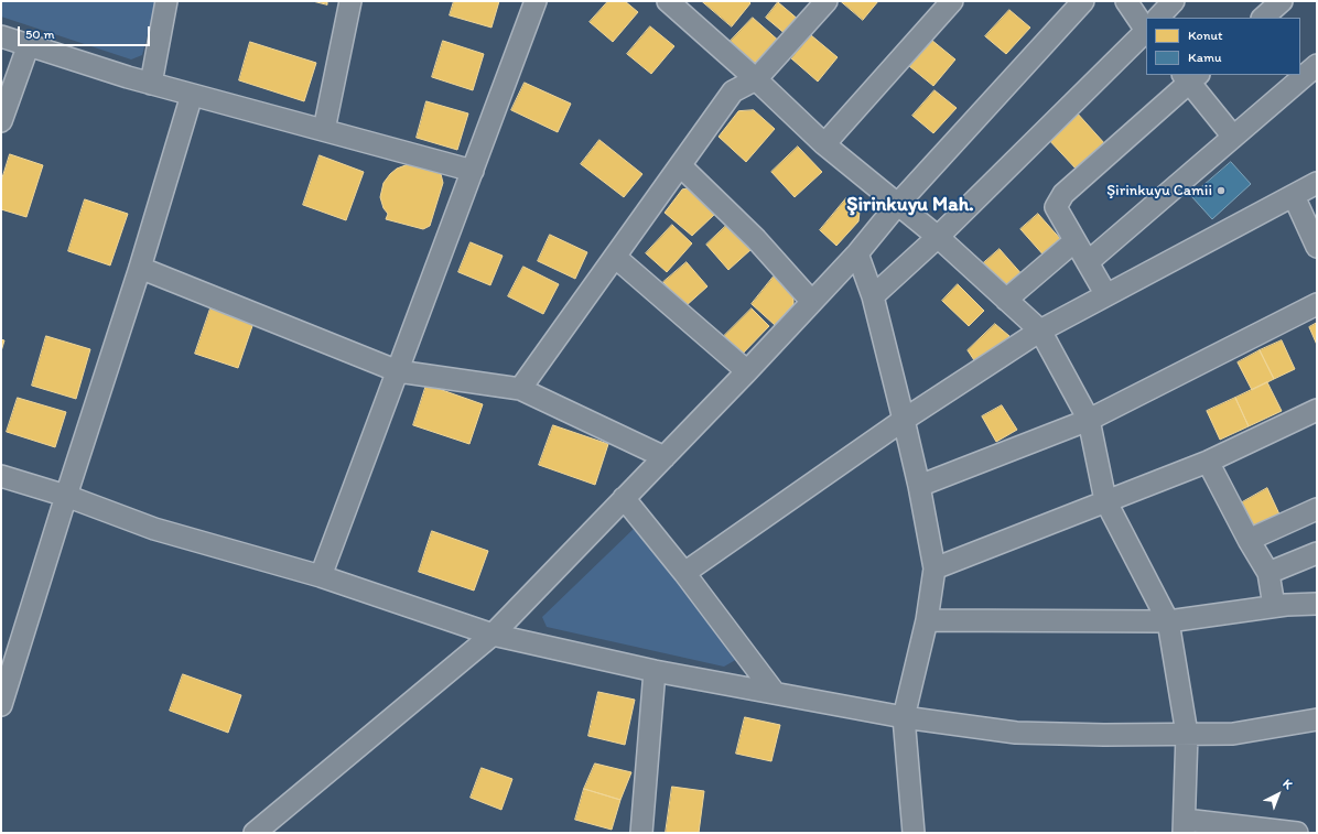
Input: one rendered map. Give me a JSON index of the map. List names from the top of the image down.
{
  "districts": ["Şirinkuyu Mah."],
  "places": ["Şirinkuyu Camii"],
  "legend": ["Konut", "Kamu"],
  "scale_bar": "50 m",
  "north": "top right"
}
